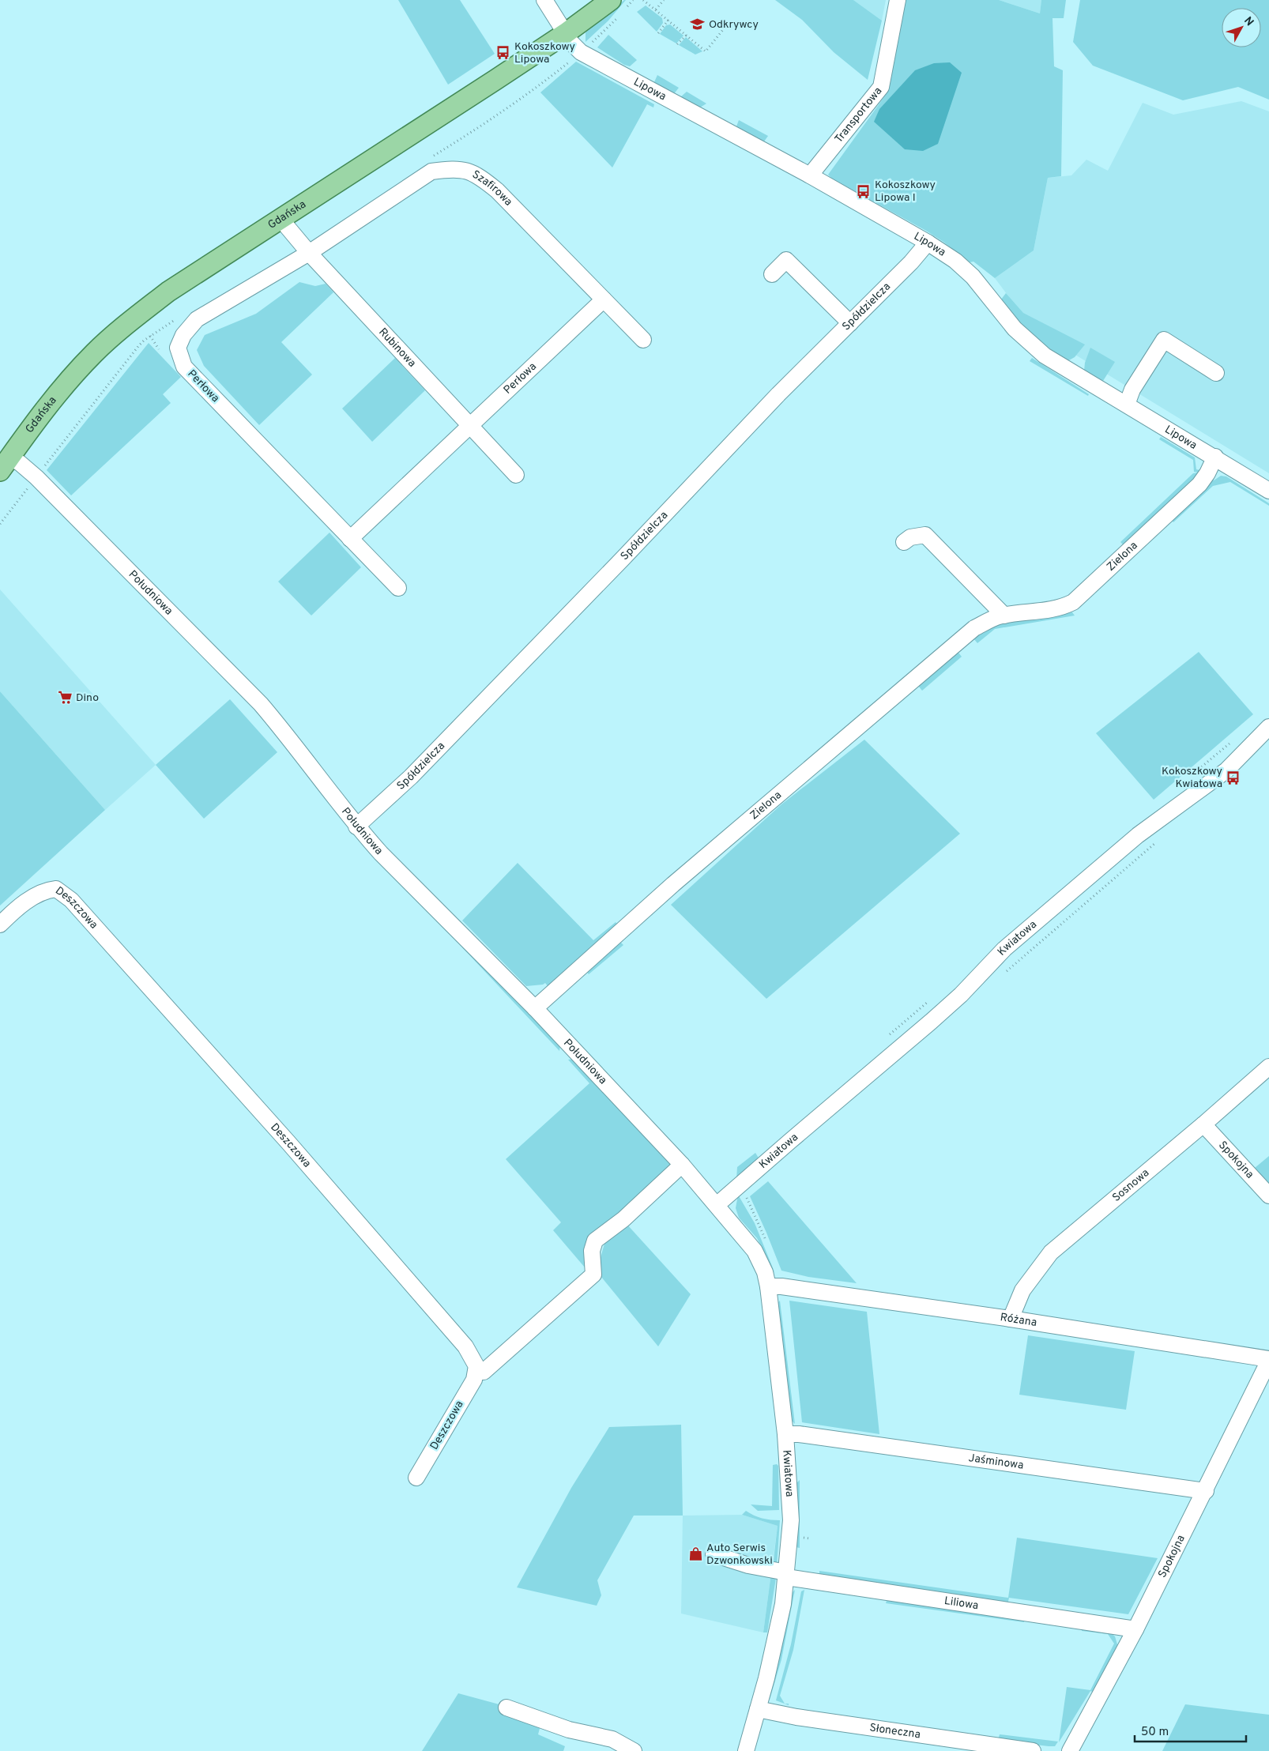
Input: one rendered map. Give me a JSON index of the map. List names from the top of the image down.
{
  "streets": {
    "main road": ["Gdańska"],
    "street": [
      "Lipowa",
      "Transportowa",
      "Szafirowa",
      "Spółdzielcza",
      "Rubinowa",
      "Perłowa",
      "Zielona",
      "Południowa",
      "Deszczowa",
      "Kwiatowa",
      "Spokojna",
      "Sosnowa",
      "Różana",
      "Jaśminowa",
      "Liliowa",
      "Słoneczna"
    ]
  },
  "crossings": [
    ["Lipowa", "Transportowa"],
    ["Lipowa", "Gdańska"],
    ["Lipowa", "Spółdzielcza"],
    ["Lipowa", "Zielona"],
    ["Szafirowa", "Rubinowa"],
    ["Szafirowa", "Perłowa"],
    ["Gdańska", "Rubinowa"],
    ["Gdańska", "Południowa"],
    ["Spółdzielcza", "Południowa"],
    ["Rubinowa", "Perłowa"],
    ["Zielona", "Południowa"],
    ["Południowa", "Kwiatowa"],
    ["Kwiatowa", "Różana"],
    ["Kwiatowa", "Jaśminowa"],
    ["Kwiatowa", "Liliowa"],
    ["Kwiatowa", "Słoneczna"],
    ["Spokojna", "Sosnowa"],
    ["Spokojna", "Różana"],
    ["Spokojna", "Jaśminowa"],
    ["Spokojna", "Liliowa"],
    ["Sosnowa", "Różana"]
  ],
  "places": {
    "school or university": ["Odkrywcy"],
    "bus stop": ["Kokoszkowy Lipowa", "Kokoszkowy Lipowa I", "Kokoszkowy Kwiatowa"],
    "supermarket": ["Dino"],
    "shop": ["Auto Serwis Dzwonkowski"]
  },
  "scale_bar": "50 m",
  "north": "top right"
}
